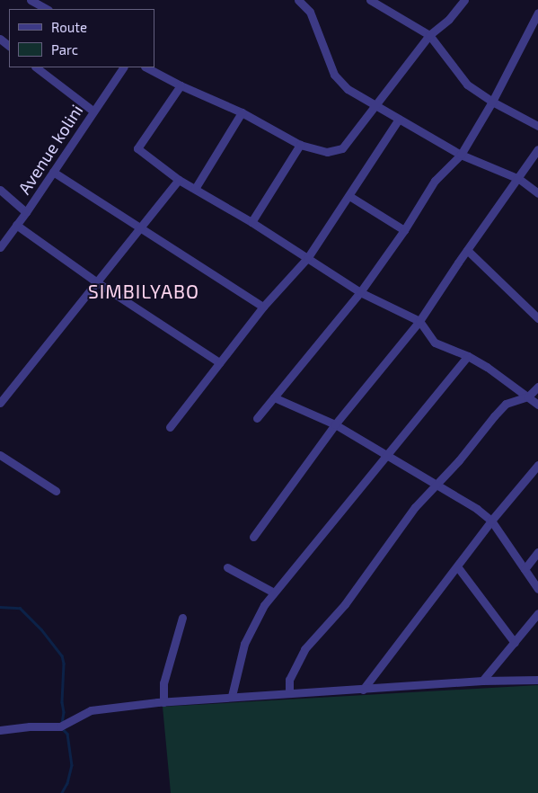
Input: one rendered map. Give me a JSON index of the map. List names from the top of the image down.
{
  "streets": {
    "street": ["Avenue kolini"]
  },
  "districts": ["SIMBILYABO"],
  "legend": ["Route", "Parc"]
}
